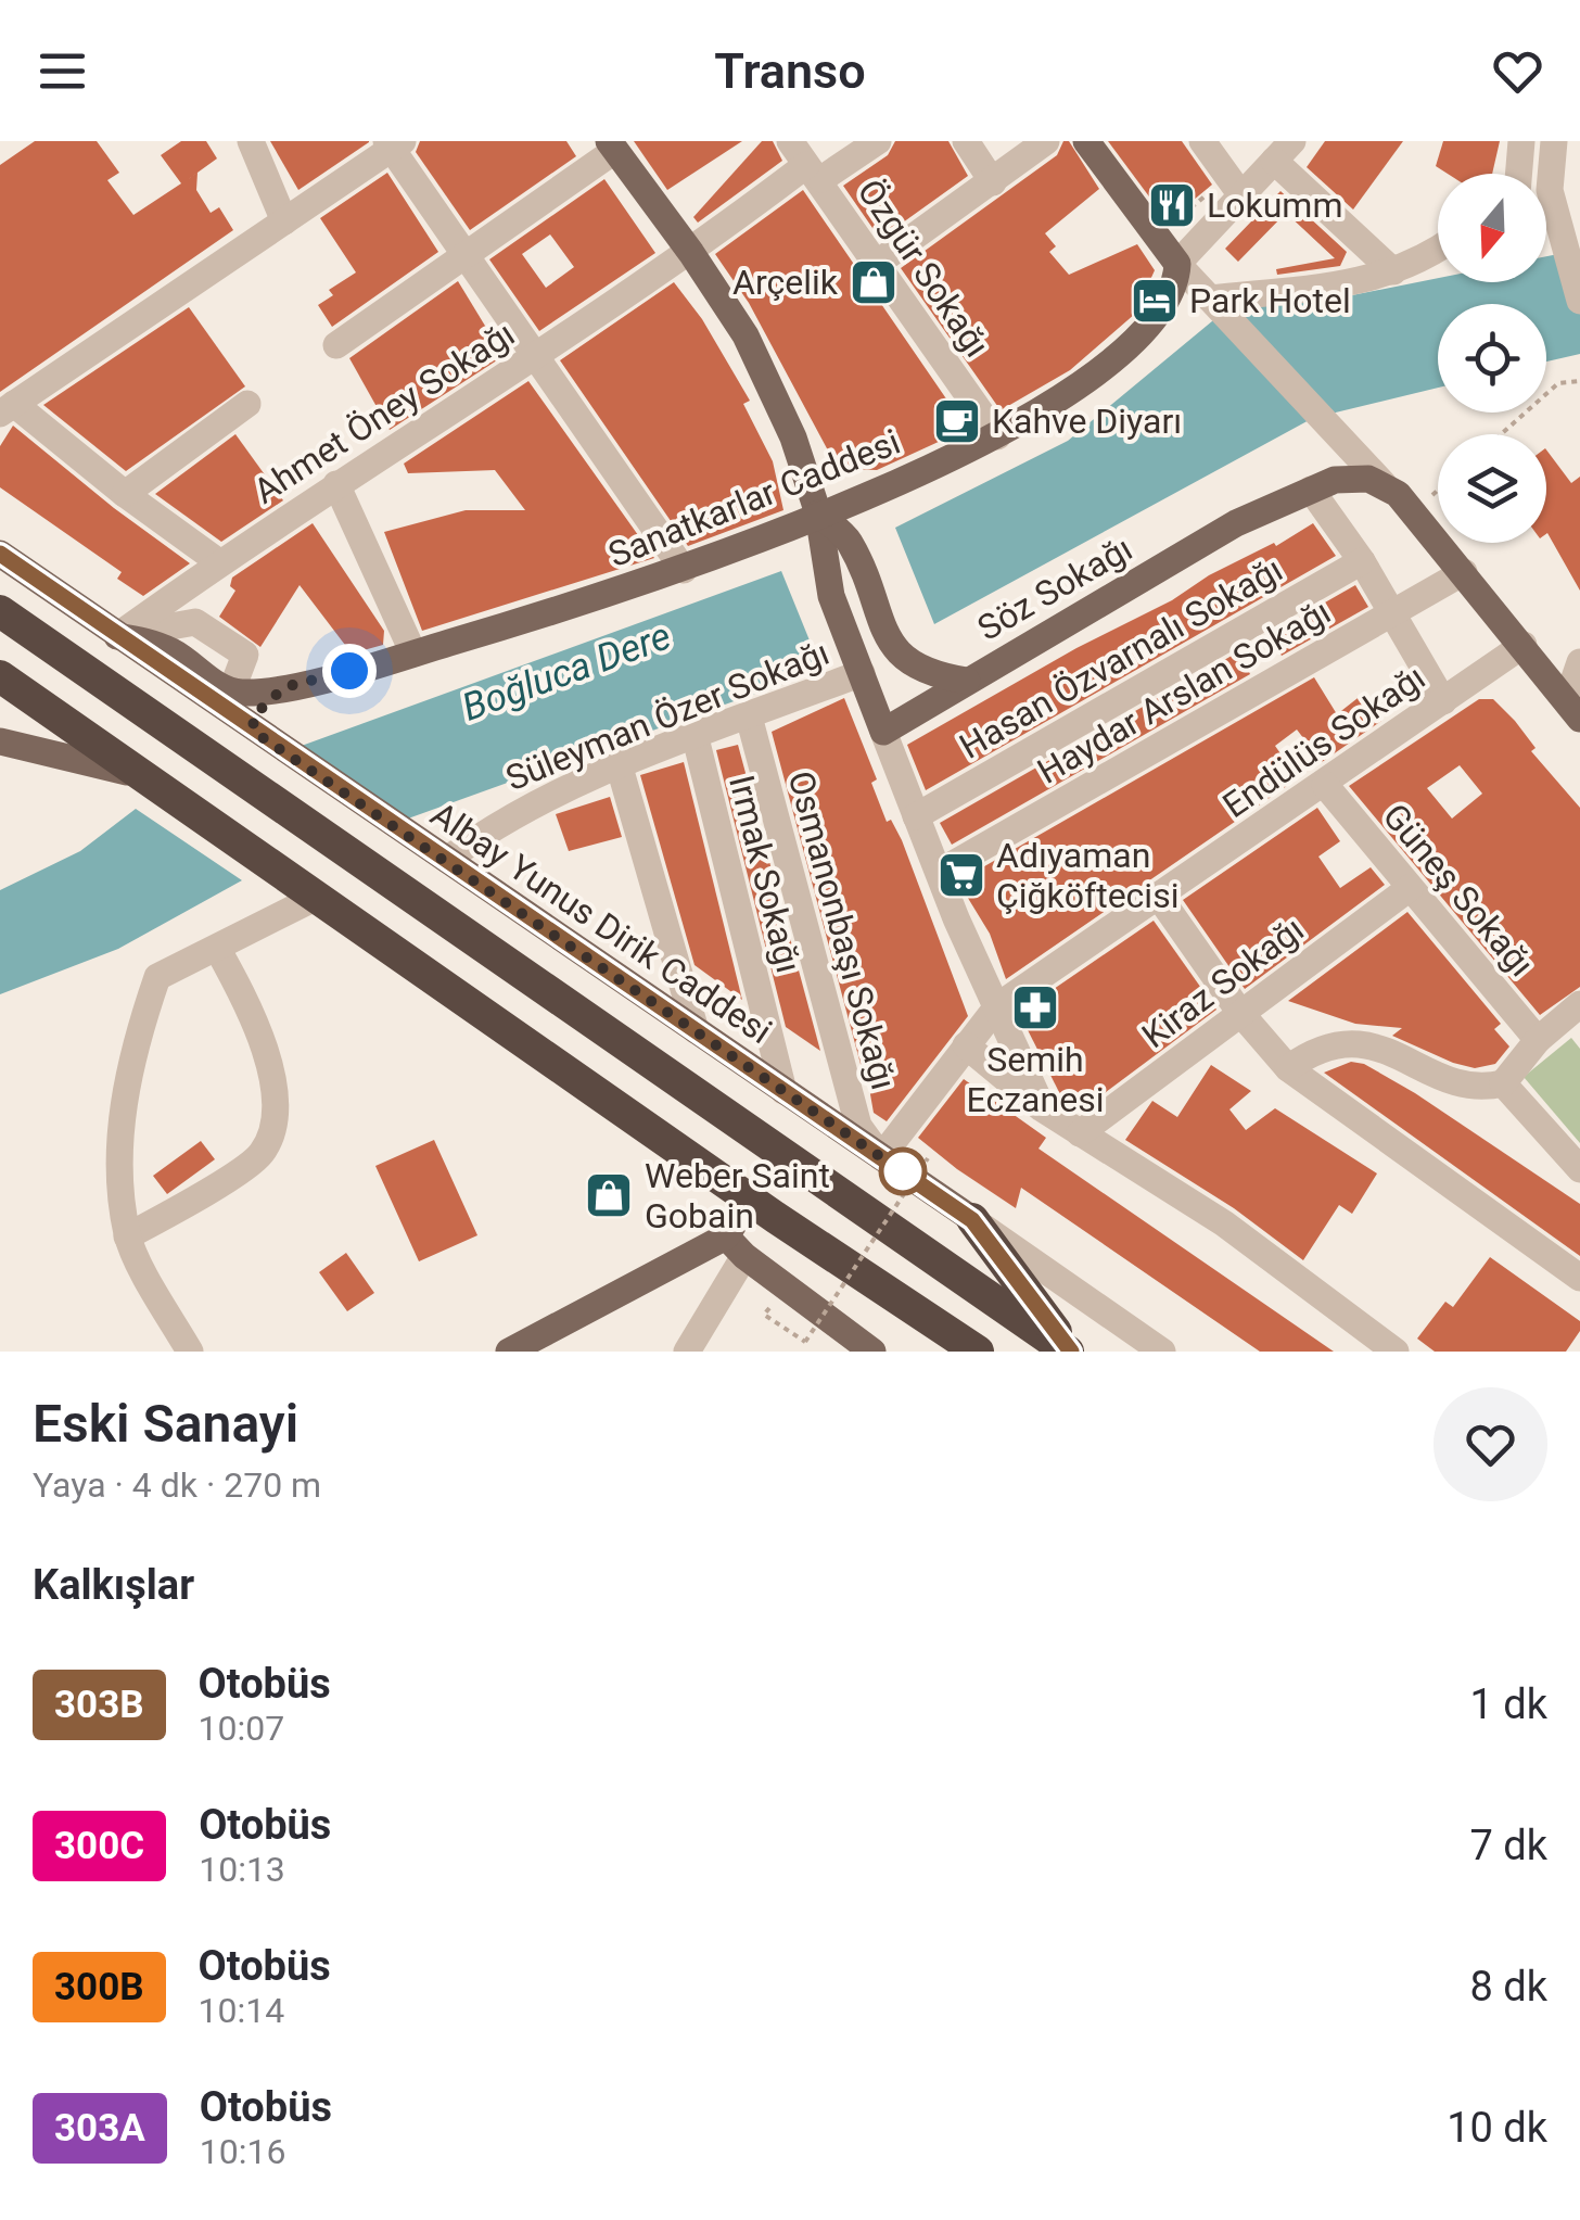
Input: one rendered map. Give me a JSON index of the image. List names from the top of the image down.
{
  "streets": {
    "main road": ["Sanatkarlar Caddesi", "Söz Sokağı", "Albay Yunus Dirik Caddesi"],
    "street": [
      "Özgür Sokağı",
      "Ahmet Öney Sokağı",
      "Hasan Özvarnalı Sokağı",
      "Haydar Arslan Sokağı",
      "Süleyman Özer Sokağı",
      "Endülüs Sokağı",
      "Irmak Sokağı",
      "Güneş Sokağı",
      "Osmanonbaşı Sokağı",
      "Kiraz Sokağı"
    ]
  },
  "crossings": [
    ["Özgür Sokağı", "Ahmet Öney Sokağı"],
    ["Özgür Sokağı", "Sanatkarlar Caddesi"],
    ["Ahmet Öney Sokağı", "Albay Yunus Dirik Caddesi"],
    ["Sanatkarlar Caddesi", "Söz Sokağı"],
    ["Süleyman Özer Sokağı", "Irmak Sokağı"],
    ["Süleyman Özer Sokağı", "Albay Yunus Dirik Caddesi"],
    ["Süleyman Özer Sokağı", "Osmanonbaşı Sokağı"],
    ["Endülüs Sokağı", "Güneş Sokağı"],
    ["Endülüs Sokağı", "Albay Yunus Dirik Caddesi"],
    ["Endülüs Sokağı", "Osmanonbaşı Sokağı"],
    ["Irmak Sokağı", "Albay Yunus Dirik Caddesi"],
    ["Güneş Sokağı", "Kiraz Sokağı"],
    ["Albay Yunus Dirik Caddesi", "Osmanonbaşı Sokağı"]
  ],
  "water": ["Boğluca Dere"],
  "places": {
    "restaurant": ["Lokumm"],
    "shop": ["Arçelik", "Weber Saint Gobain"],
    "hotel": ["Park Hotel"],
    "cafe": ["Kahve Diyarı"],
    "supermarket": ["Adıyaman Çiğköftecisi"],
    "pharmacy": ["Semih Eczanesi"]
  },
  "lines": ["bus line 303B"],
  "north": "bottom",
  "page": {
    "header": "Transo",
    "heading": [
      ["Eski Sanayi", "Yaya · 4 dk · 270 m"],
      "Kalkışlar"
    ],
    "list": [
      {
        "mark": "303B",
        "name": "Otobüs",
        "note": "10:07",
        "value": "1 dk"
      },
      {
        "mark": "300C",
        "name": "Otobüs",
        "note": "10:13",
        "value": "7 dk"
      },
      {
        "mark": "300B",
        "name": "Otobüs",
        "note": "10:14",
        "value": "8 dk"
      },
      {
        "mark": "303A",
        "name": "Otobüs",
        "note": "10:16",
        "value": "10 dk"
      }
    ]
  }
}
